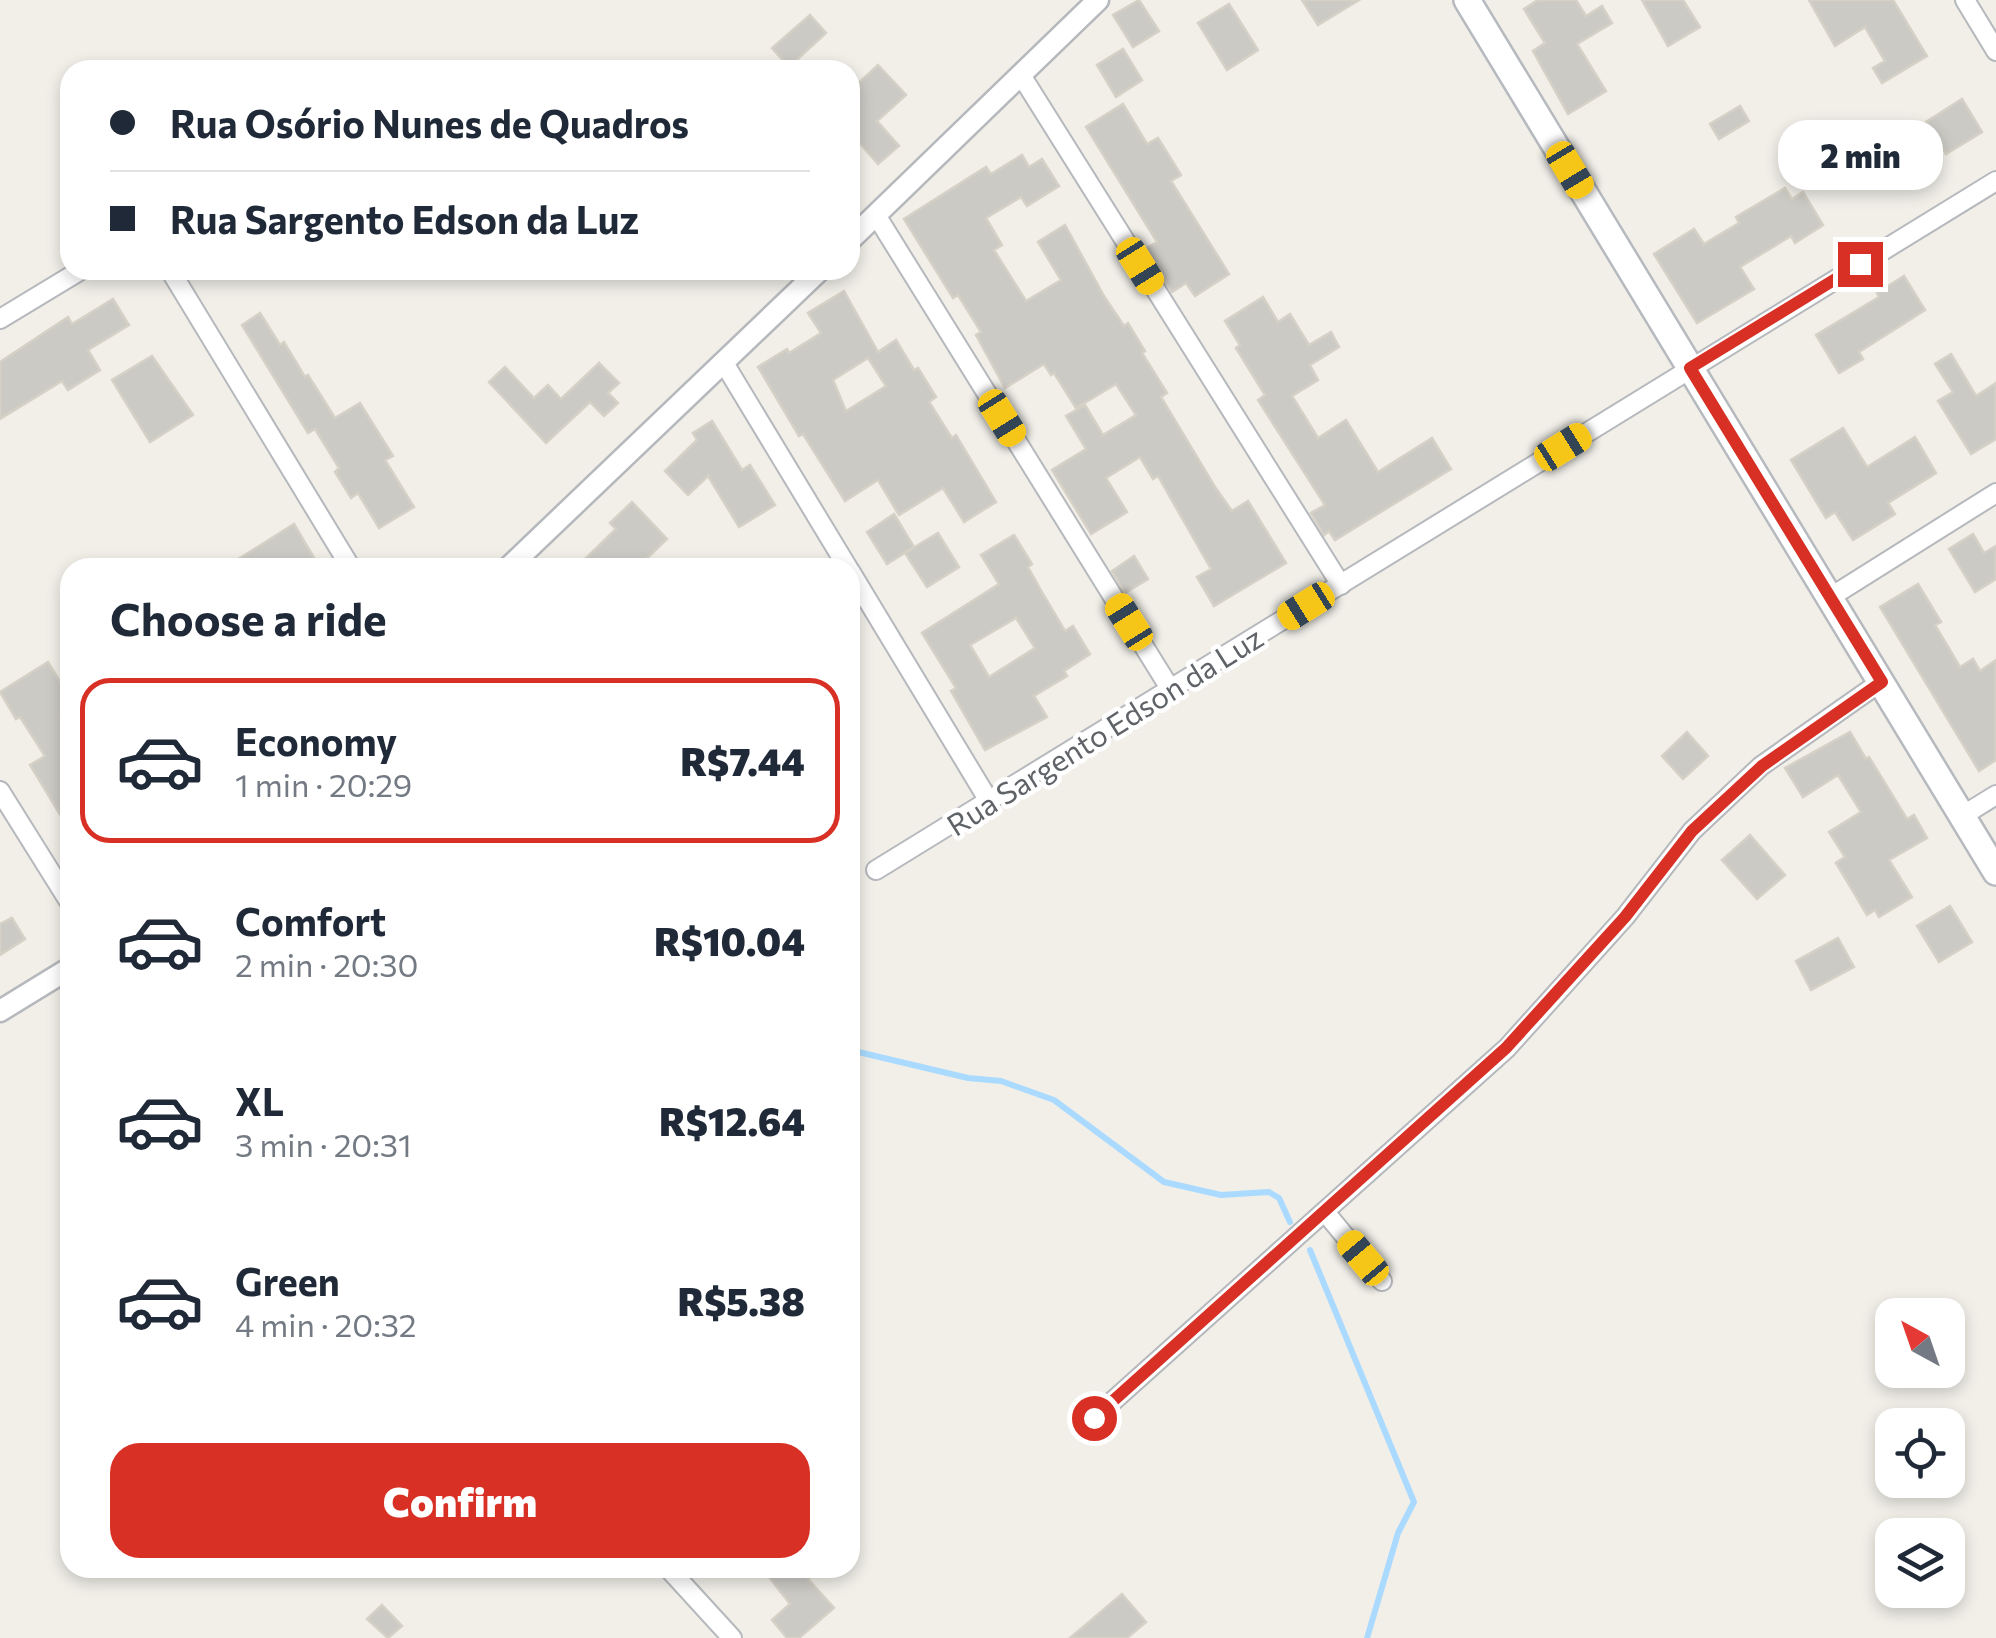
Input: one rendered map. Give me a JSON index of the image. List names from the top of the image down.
{
  "streets": {
    "street": ["Rua Sargento Edson da Luz"]
  },
  "north": "top left",
  "page": {
    "banner": ["Rua Osório Nunes de Quadros", "Rua Sargento Edson da Luz"],
    "bubble": "2 min",
    "heading": "Choose a ride",
    "list": [
      {
        "name": "Economy",
        "note": "1 min · 20:29",
        "value": "R$7.44"
      },
      {
        "name": "Comfort",
        "note": "2 min · 20:30",
        "value": "R$10.04"
      },
      {
        "name": "XL",
        "note": "3 min · 20:31",
        "value": "R$12.64"
      },
      {
        "name": "Green",
        "note": "4 min · 20:32",
        "value": "R$5.38"
      }
    ],
    "buttons": "Confirm"
  }
}
